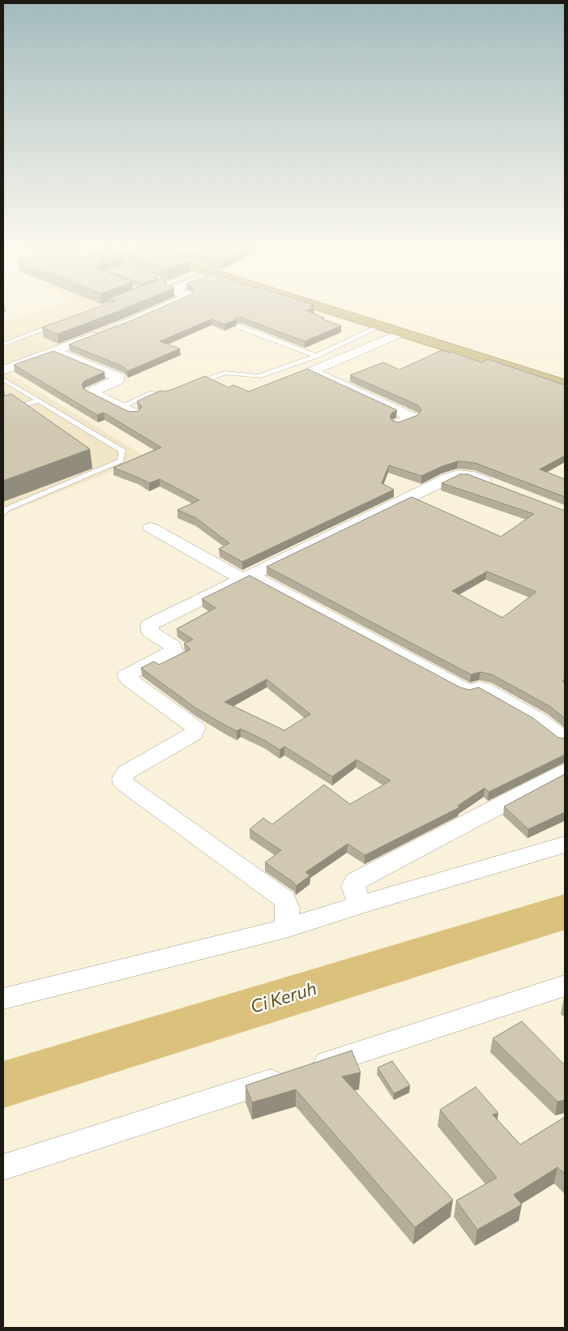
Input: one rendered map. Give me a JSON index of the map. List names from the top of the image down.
{
  "water": ["Ci Keruh"]
}
